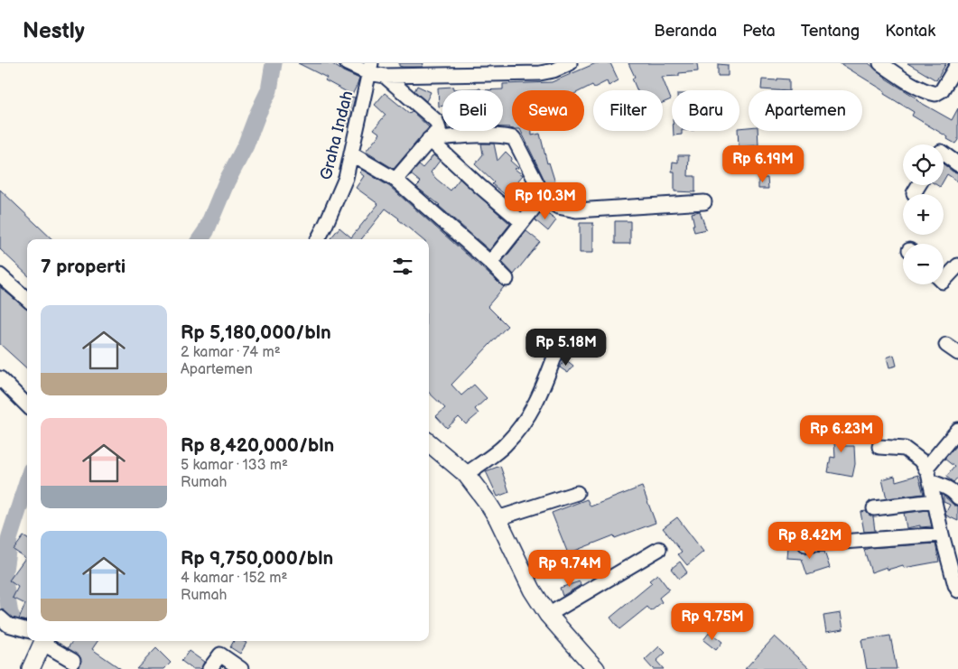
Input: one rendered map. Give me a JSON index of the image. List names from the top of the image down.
{
  "streets": {
    "street": ["Graha Indah"]
  },
  "page": {
    "header": "Nestly",
    "nav": [
      "Beranda",
      "Peta",
      "Tentang",
      "Kontak"
    ],
    "chip": [
      "Beli",
      "Sewa",
      "Filter",
      "Baru",
      "Apartemen"
    ],
    "map_buttons": ["+", "−"],
    "price": [
      "Rp 6.19M",
      "Rp 10.3M",
      "Rp 5.18M",
      "Rp 6.23M",
      "Rp 8.42M",
      "Rp 9.74M",
      "Rp 9.75M"
    ],
    "heading": "7 properti",
    "list": [
      {
        "name": "Rp 5,180,000/bln",
        "note": "2 kamar · 74 m² · Apartemen"
      },
      {
        "name": "Rp 8,420,000/bln",
        "note": "5 kamar · 133 m² · Rumah"
      },
      {
        "name": "Rp 9,750,000/bln",
        "note": "4 kamar · 152 m² · Rumah"
      }
    ]
  }
}
